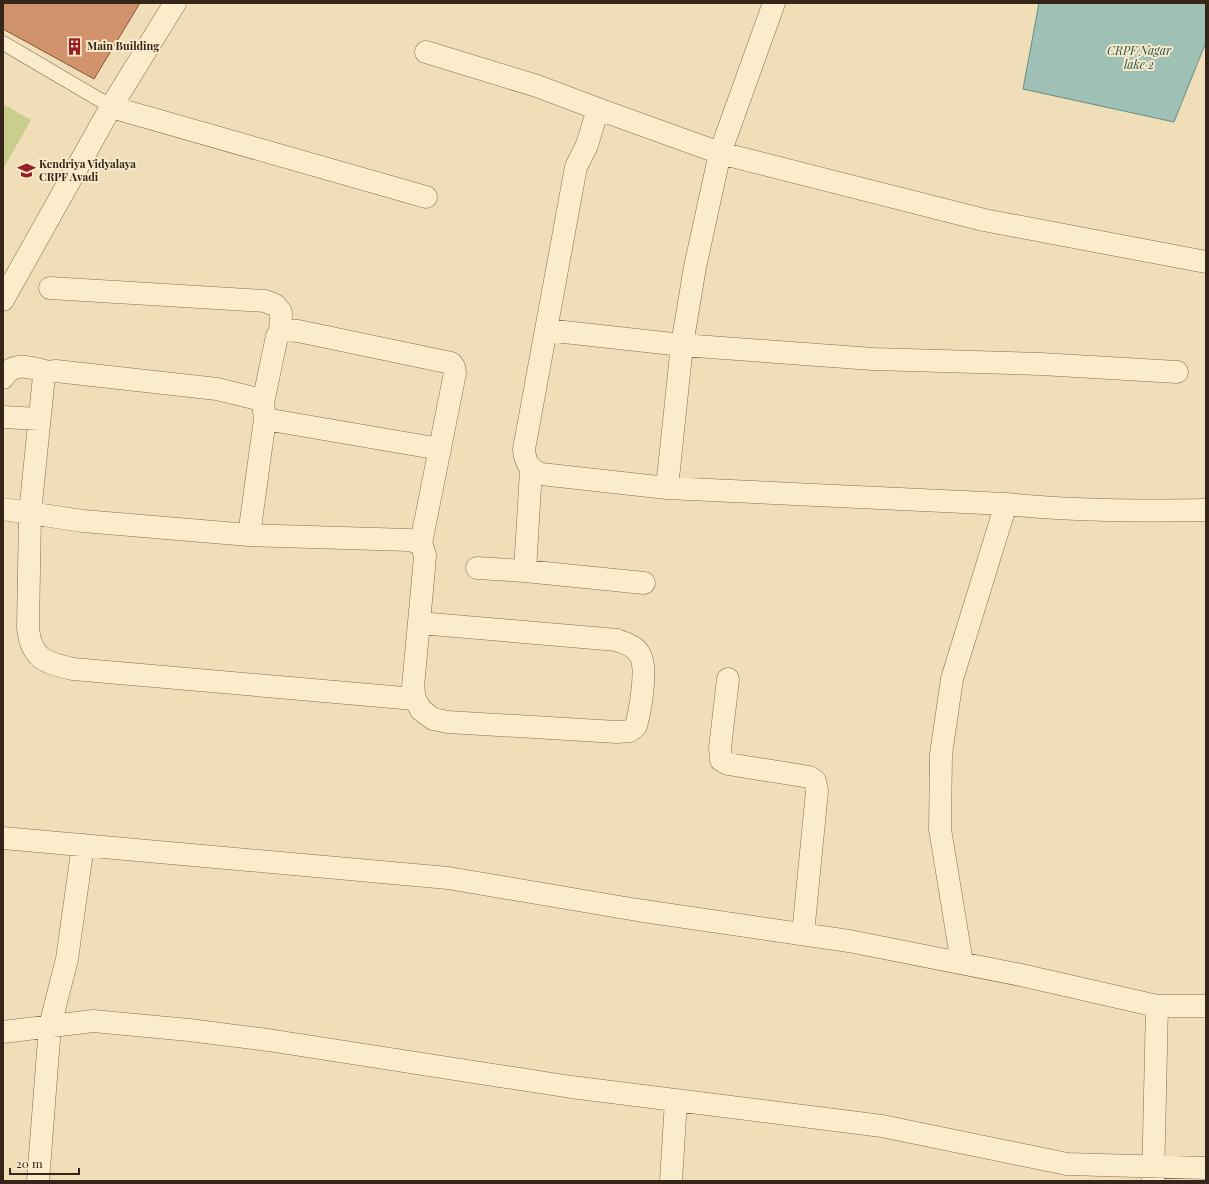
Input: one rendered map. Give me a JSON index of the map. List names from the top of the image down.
{
  "water": ["CRPF Nagar lake 2"],
  "places": {
    "building": ["Main Building"],
    "school or university": ["Kendriya Vidyalaya CRPF Avadi"]
  },
  "scale_bar": "20 m"
}
